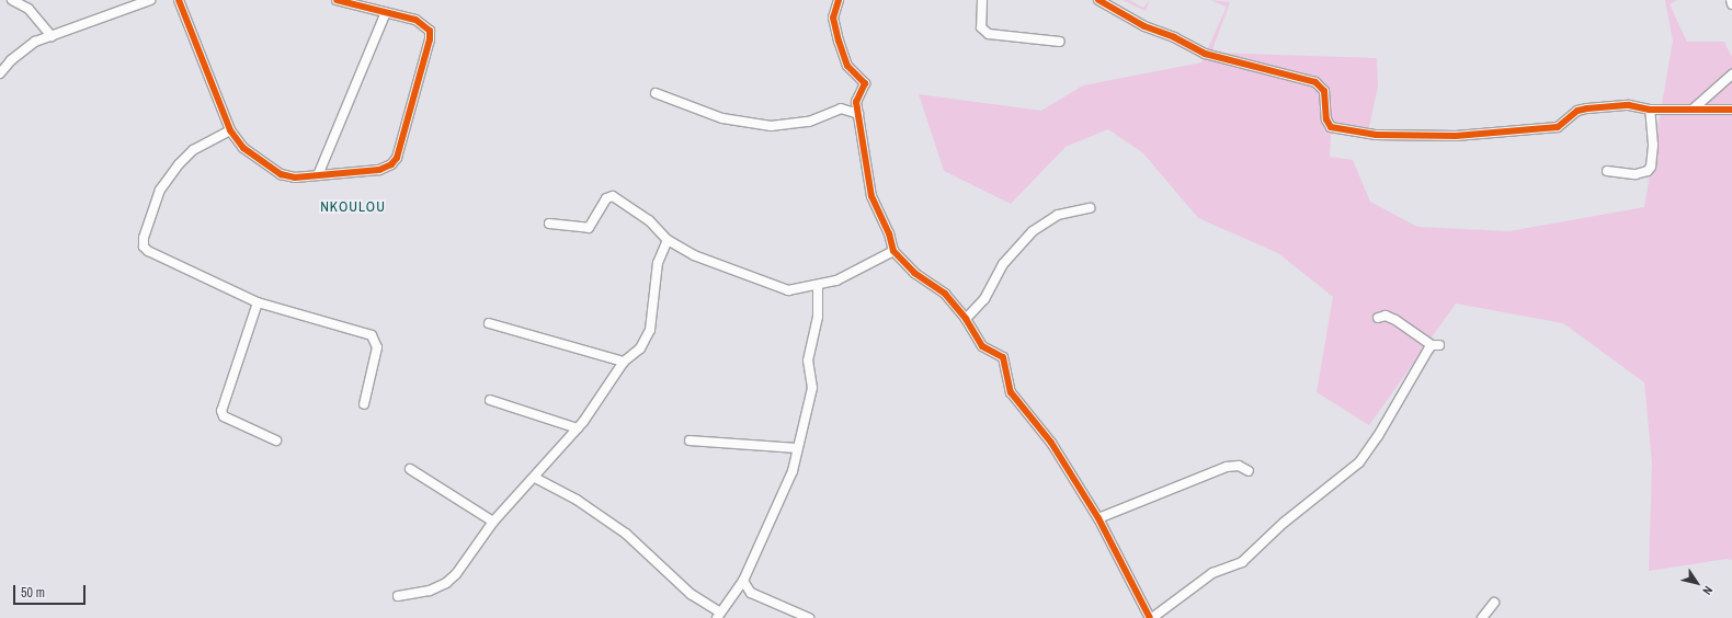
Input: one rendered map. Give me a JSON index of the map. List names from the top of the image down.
{
  "districts": ["NKOULOU"],
  "scale_bar": "50 m",
  "north": "bottom right"
}
